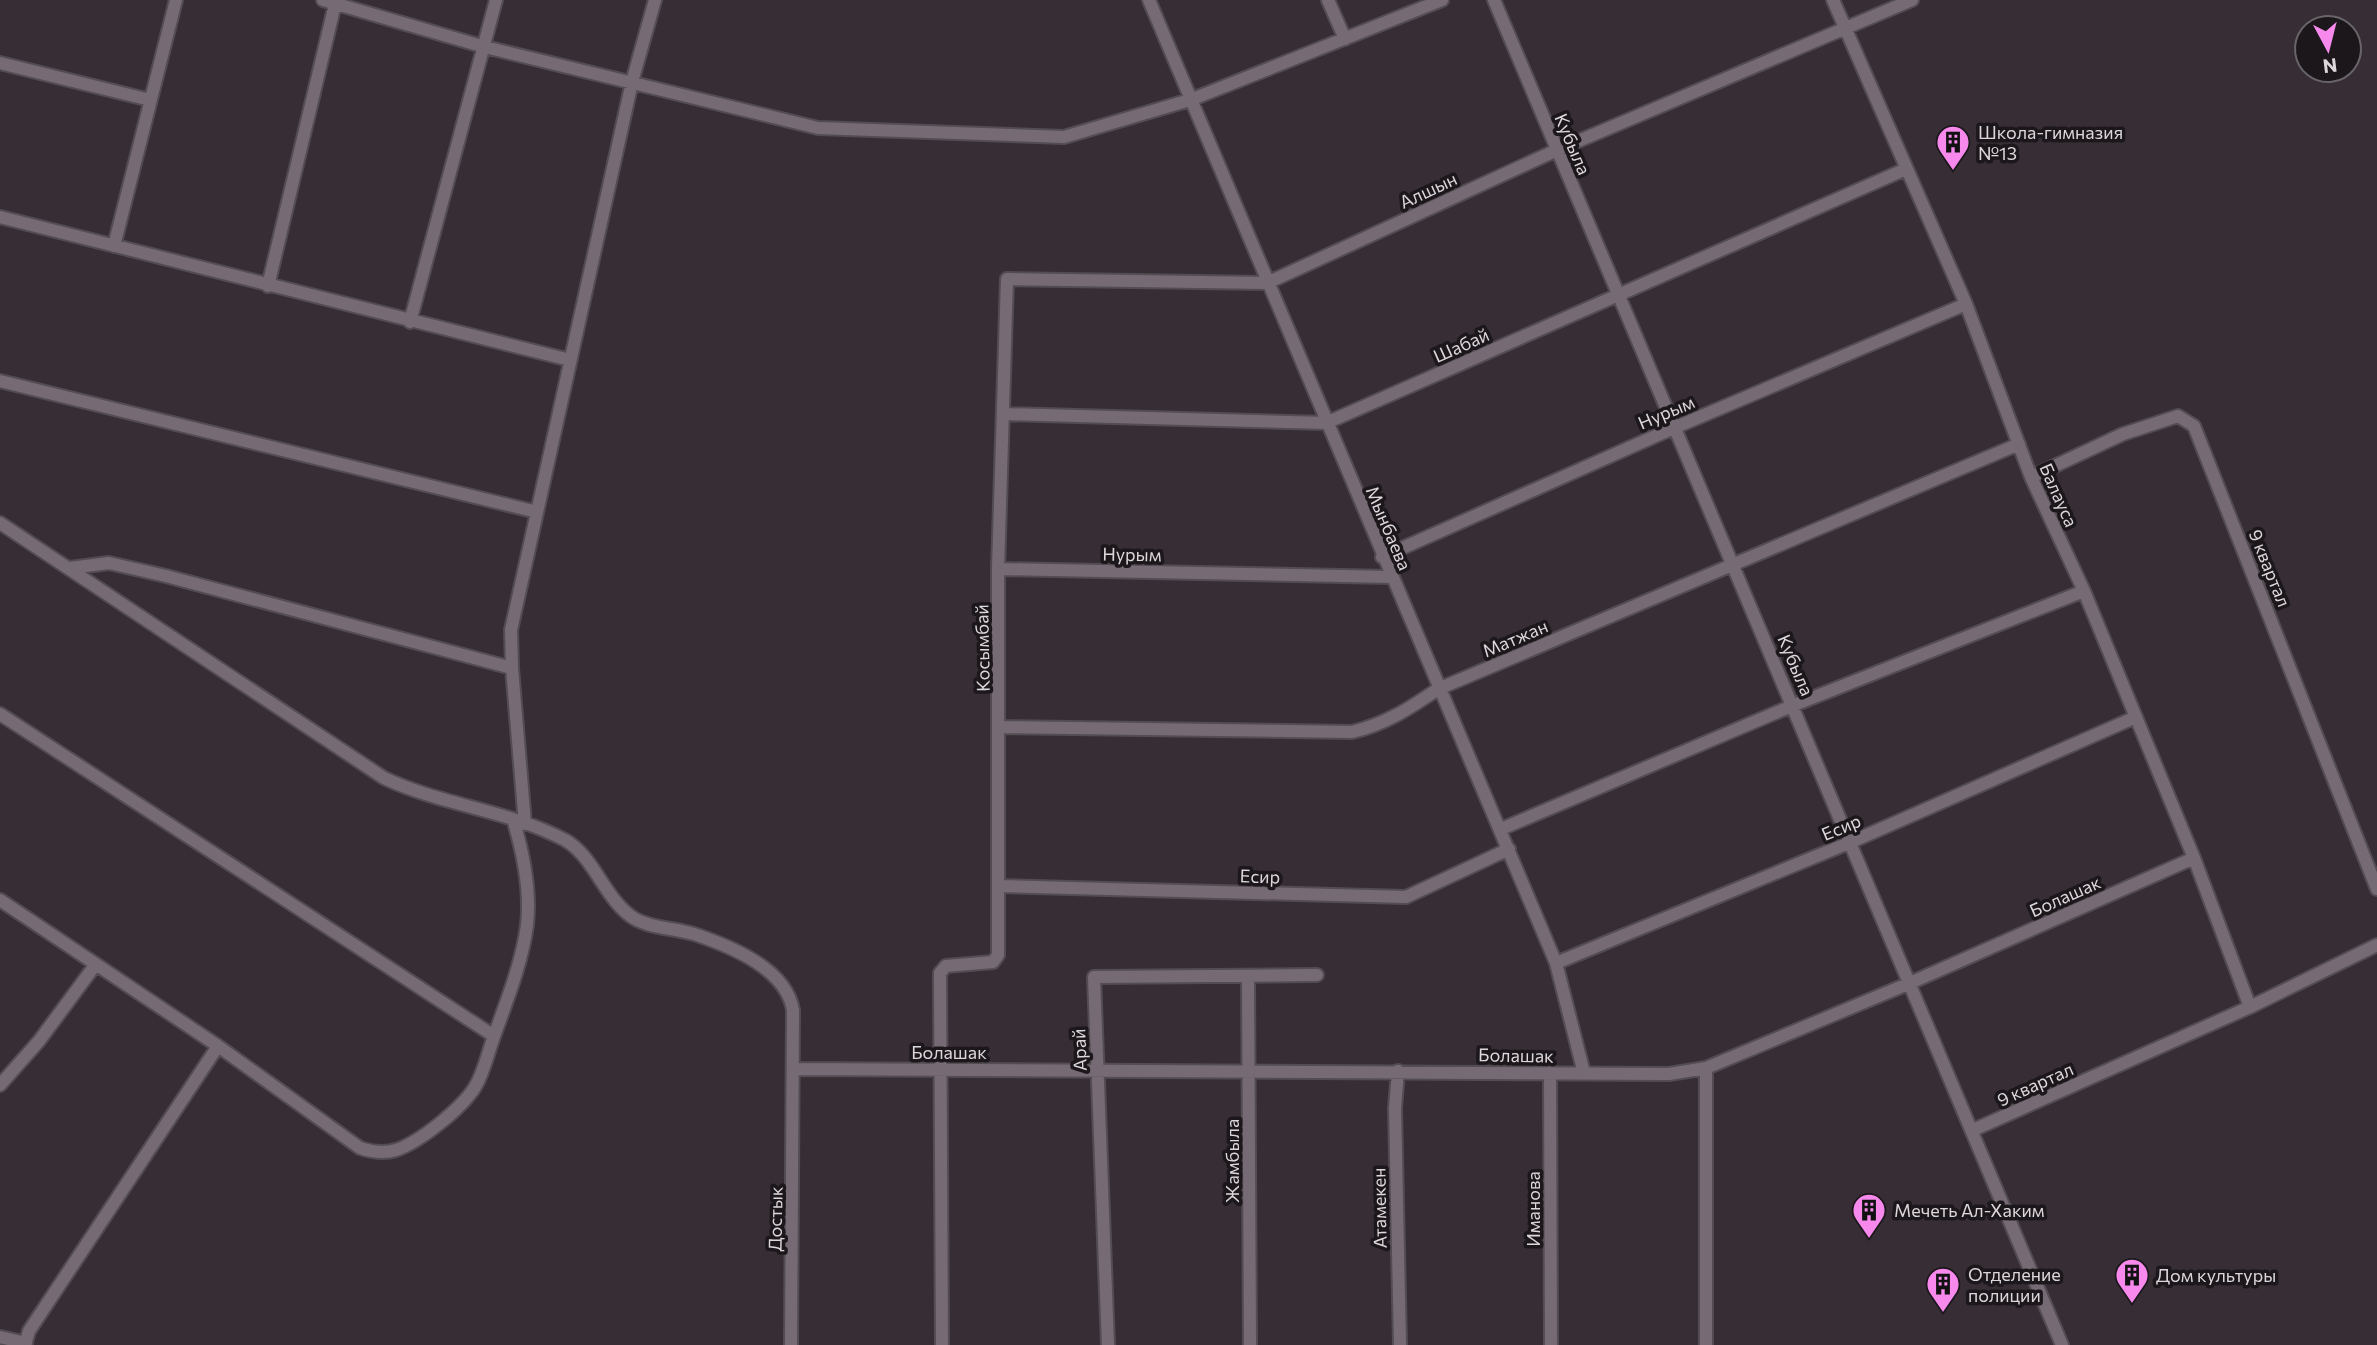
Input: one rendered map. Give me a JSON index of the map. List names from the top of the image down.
{
  "streets": {
    "street": [
      "Кубыла",
      "Алшын",
      "Шабай",
      "Нурым",
      "Балауса",
      "Мынбаева",
      "9 квартал",
      "Матжан",
      "Косымбай",
      "Есир",
      "Болашак",
      "Арай",
      "Жамбыла",
      "Атамекен",
      "Иманова",
      "Достык"
    ]
  },
  "crossings": [
    ["Кубыла", "Алшын"],
    ["Кубыла", "Шабай"],
    ["Кубыла", "Нурым"],
    ["Кубыла", "9 квартал"],
    ["Кубыла", "Матжан"],
    ["Кубыла", "Есир"],
    ["Кубыла", "Болашак"],
    ["Алшын", "Балауса"],
    ["Алшын", "Мынбаева"],
    ["Алшын", "Косымбай"],
    ["Шабай", "Балауса"],
    ["Шабай", "Мынбаева"],
    ["Шабай", "Косымбай"],
    ["Нурым", "Балауса"],
    ["Нурым", "Мынбаева"],
    ["Нурым", "Косымбай"],
    ["Балауса", "9 квартал"],
    ["Балауса", "Матжан"],
    ["Балауса", "Есир"],
    ["Балауса", "Болашак"],
    ["Мынбаева", "Матжан"],
    ["Мынбаева", "Есир"],
    ["Мынбаева", "Болашак"],
    ["Матжан", "Косымбай"],
    ["Косымбай", "Есир"],
    ["Косымбай", "Болашак"],
    ["Болашак", "Арай"],
    ["Болашак", "Жамбыла"],
    ["Болашак", "Атамекен"],
    ["Болашак", "Иманова"],
    ["Болашак", "Достык"],
    ["Арай", "Жамбыла"]
  ],
  "places": {
    "building": [
      "Школа-гимназия №13",
      "Мечеть Ал-Хаким",
      "Дом культуры",
      "Отделение полиции"
    ]
  },
  "north": "bottom"
}
